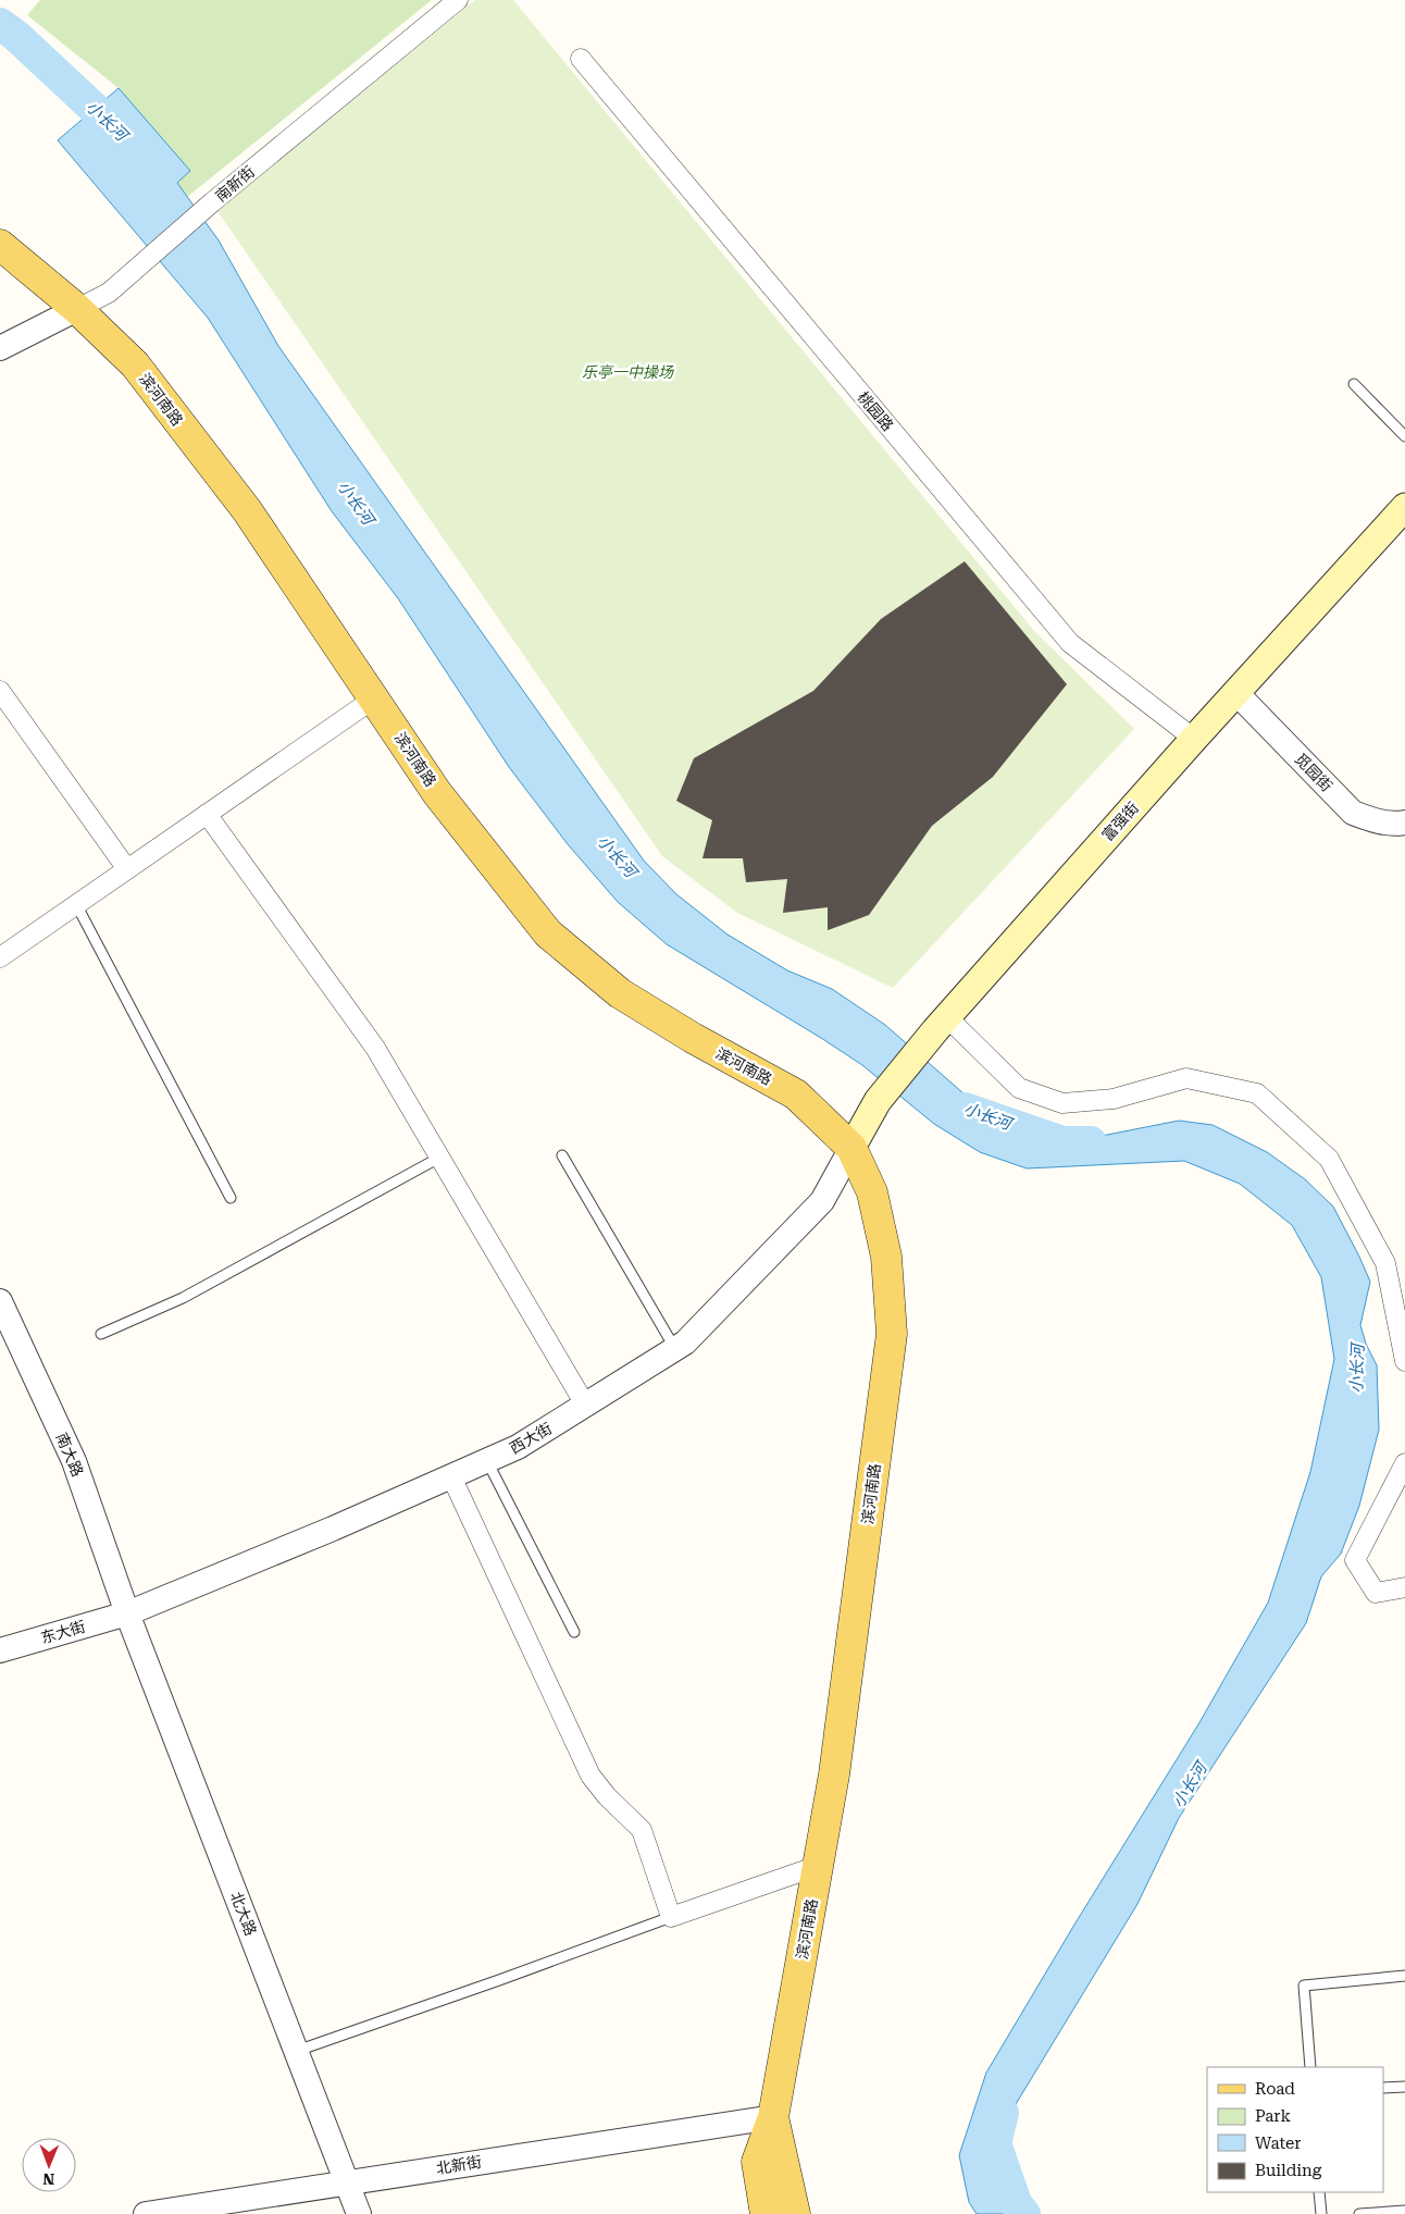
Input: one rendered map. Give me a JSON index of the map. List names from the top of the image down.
{
  "streets": {
    "main road": ["滨河南路", "富强街"],
    "street": [
      "南新街",
      "桃园路",
      "觅园街",
      "西大街",
      "南大路",
      "东大街",
      "北大路",
      "北新街"
    ]
  },
  "crossings": [
    ["南新街", "滨河南路"],
    ["滨河南路", "富强街"],
    ["滨河南路", "西大街"],
    ["滨河南路", "北新街"],
    ["桃园路", "富强街"],
    ["觅园街", "富强街"],
    ["富强街", "西大街"],
    ["西大街", "南大路"],
    ["西大街", "东大街"],
    ["西大街", "北大路"],
    ["南大路", "东大街"],
    ["南大路", "北大路"],
    ["东大街", "北大路"],
    ["北大路", "北新街"]
  ],
  "water": ["小长河"],
  "parks": ["乐亭一中操场"],
  "legend": [
    "Road",
    "Park",
    "Water",
    "Building"
  ],
  "north": "bottom"
}
